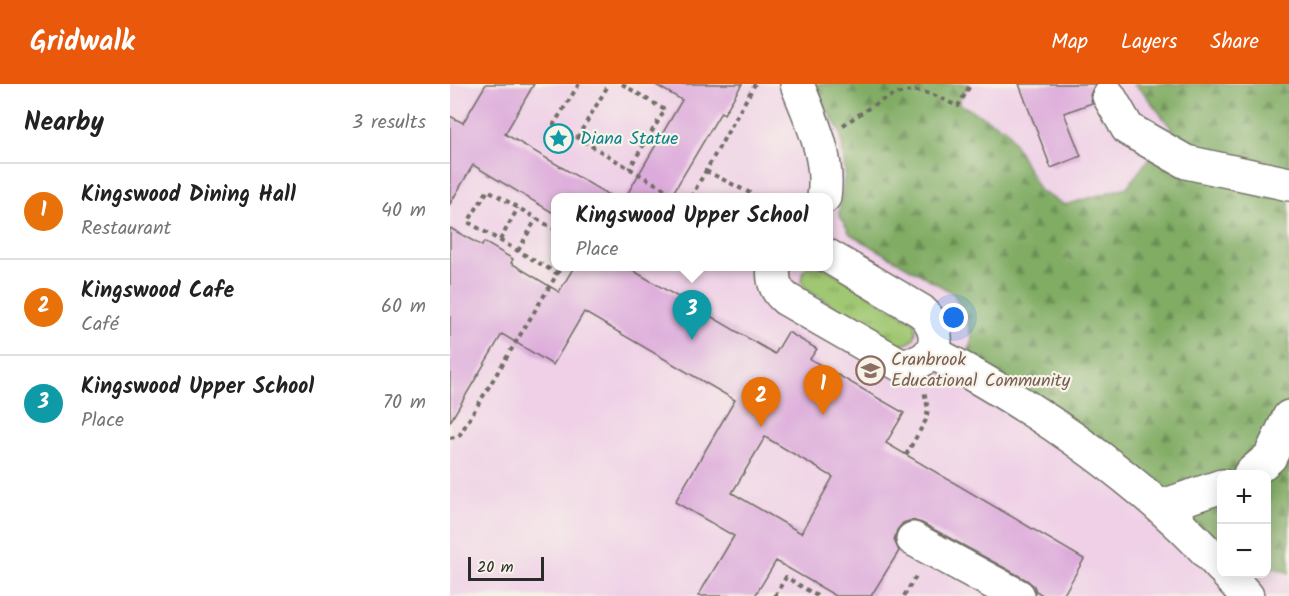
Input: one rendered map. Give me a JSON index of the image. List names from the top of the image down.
{
  "places": {
    "place": ["Diana Statue"],
    "school or university": ["Cranbrook Educational Community"]
  },
  "scale_bar": "20 m",
  "page": {
    "header": "Gridwalk",
    "nav": ["Map", "Layers", "Share"],
    "heading": ["Nearby", "3 results"],
    "list": [
      {
        "mark": "1",
        "name": "Kingswood Dining Hall",
        "note": "Restaurant",
        "value": "40 m"
      },
      {
        "mark": "2",
        "name": "Kingswood Cafe",
        "note": "Café",
        "value": "60 m"
      },
      {
        "mark": "3",
        "name": "Kingswood Upper School",
        "note": "Place",
        "value": "70 m"
      }
    ],
    "popup": ["Kingswood Upper School", "Place"],
    "pins": ["3", "1", "2"],
    "map_buttons": ["+", "−"],
    "scale": "20 m"
  }
}
